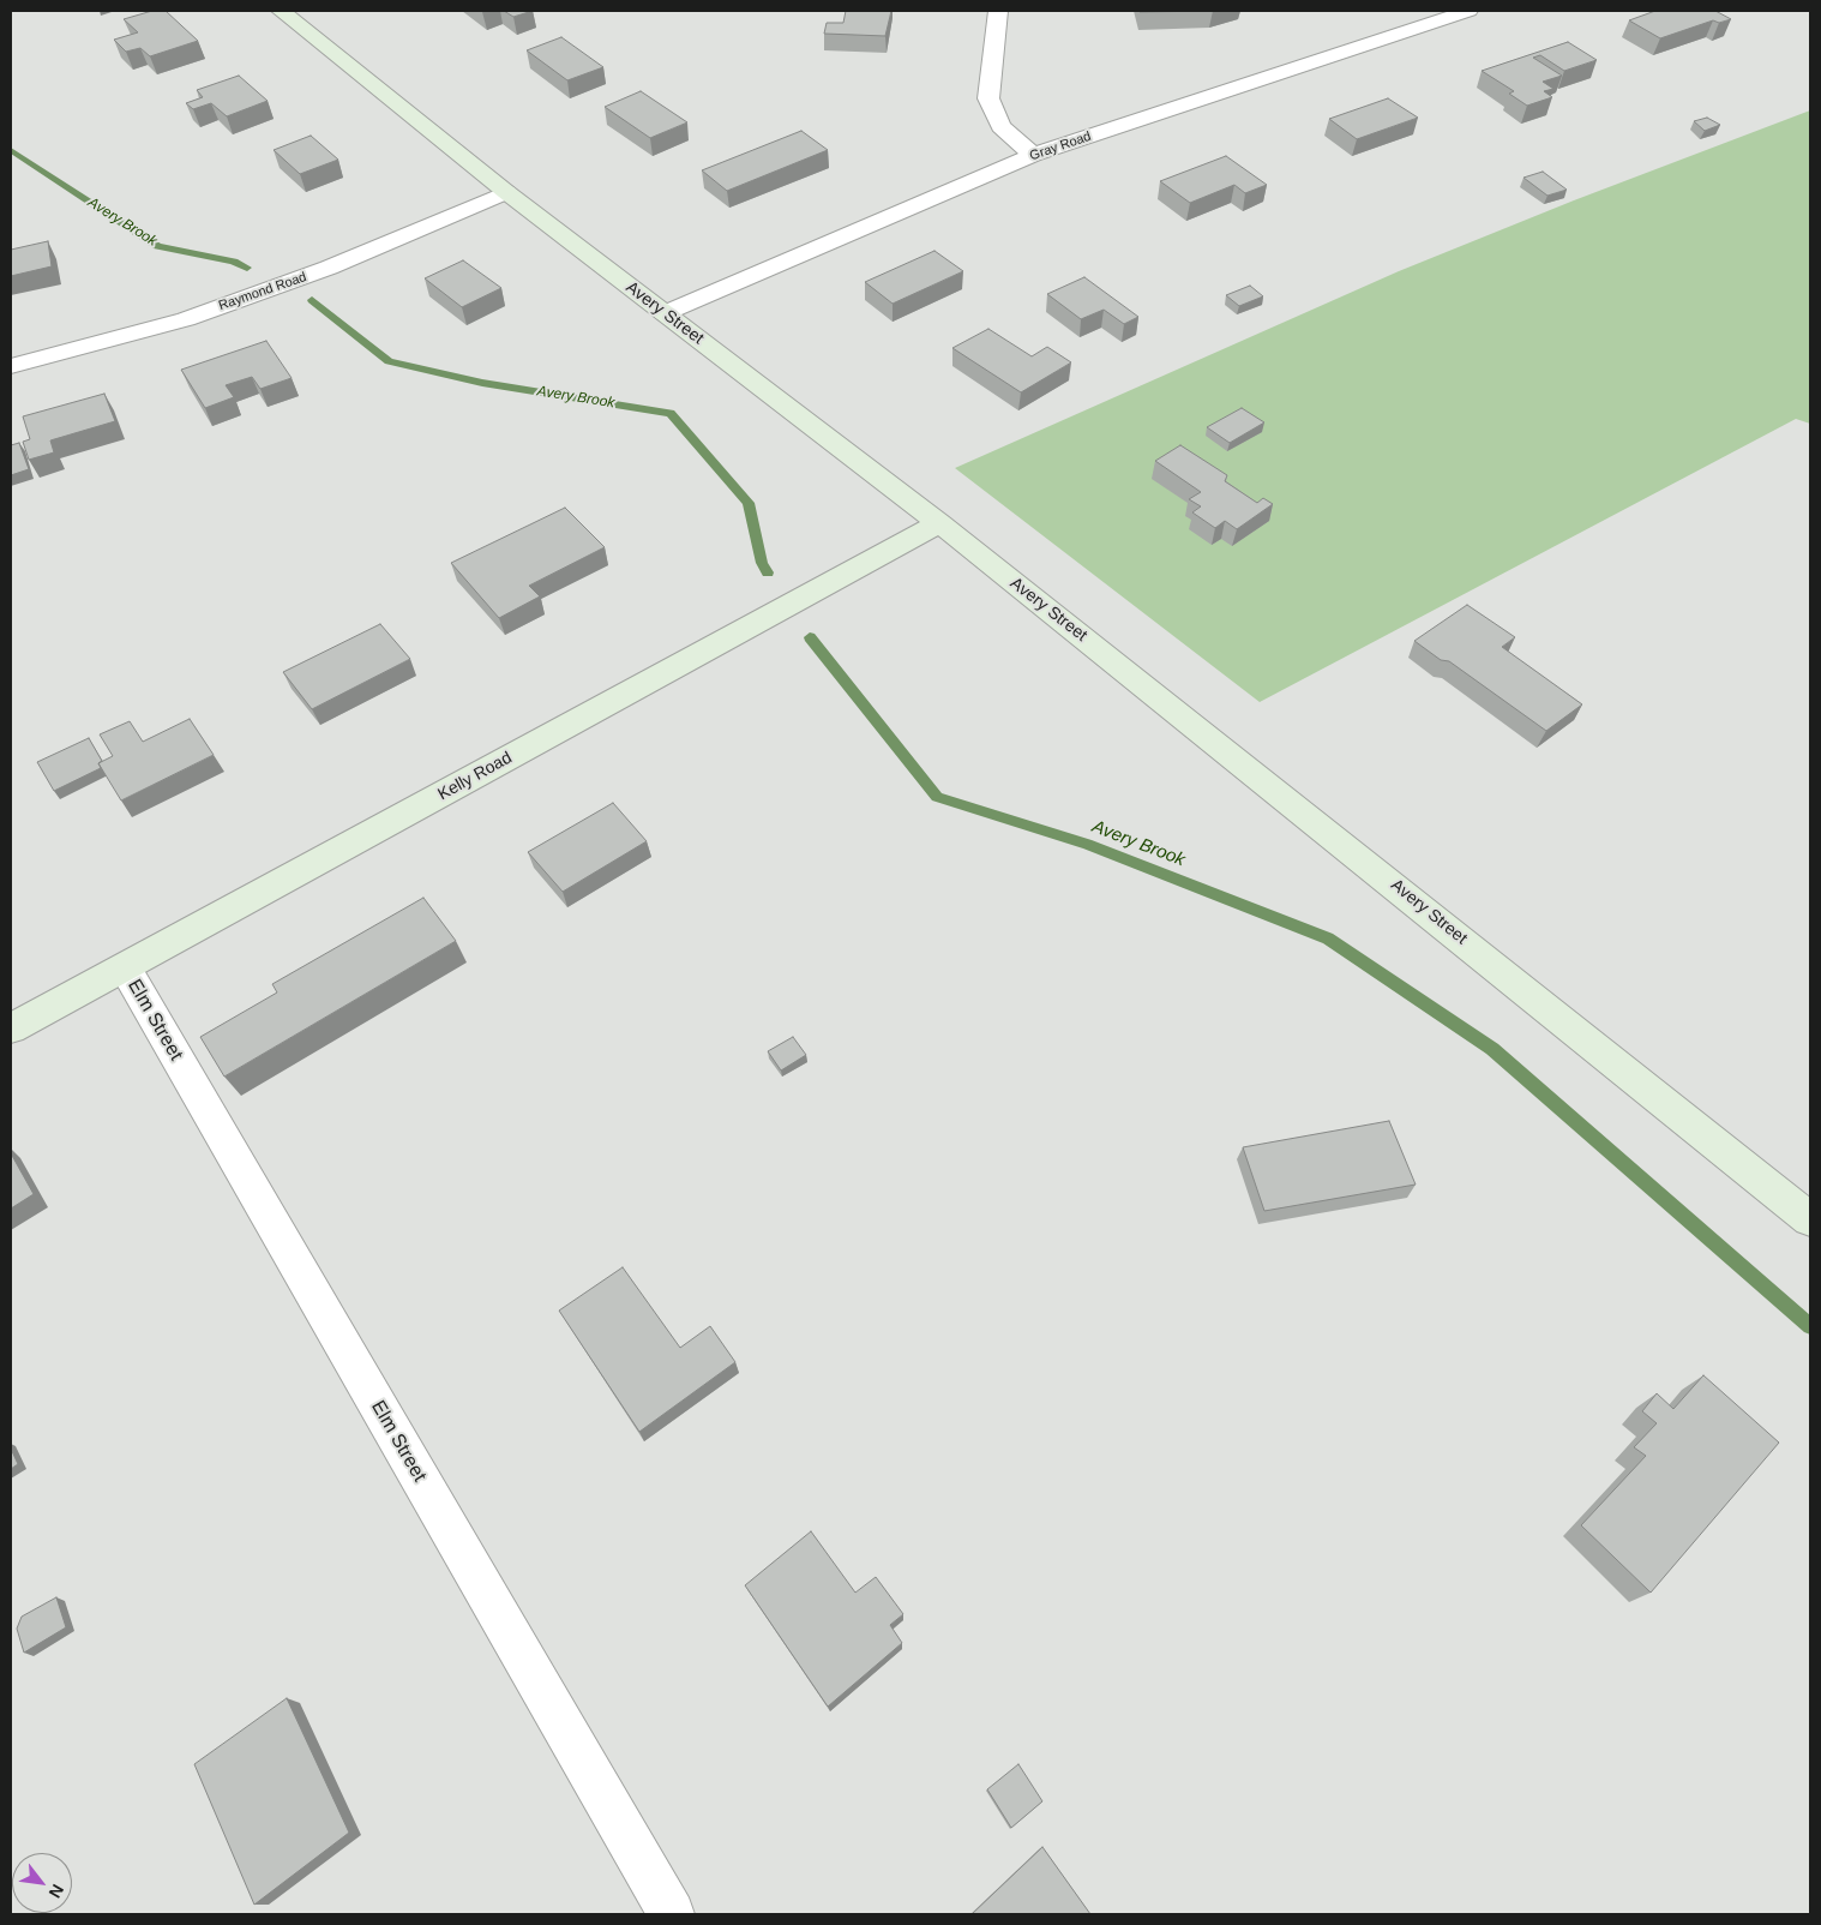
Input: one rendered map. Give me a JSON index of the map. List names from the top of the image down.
{
  "streets": {
    "main road": ["Avery Street", "Kelly Road"],
    "street": ["Gray Road", "Raymond Road", "Elm Street"]
  },
  "crossings": [
    ["Gray Road", "Avery Street"],
    ["Raymond Road", "Avery Street"],
    ["Avery Street", "Kelly Road"],
    ["Kelly Road", "Elm Street"]
  ],
  "water": ["Avery Brook"],
  "north": "bottom right"
}
